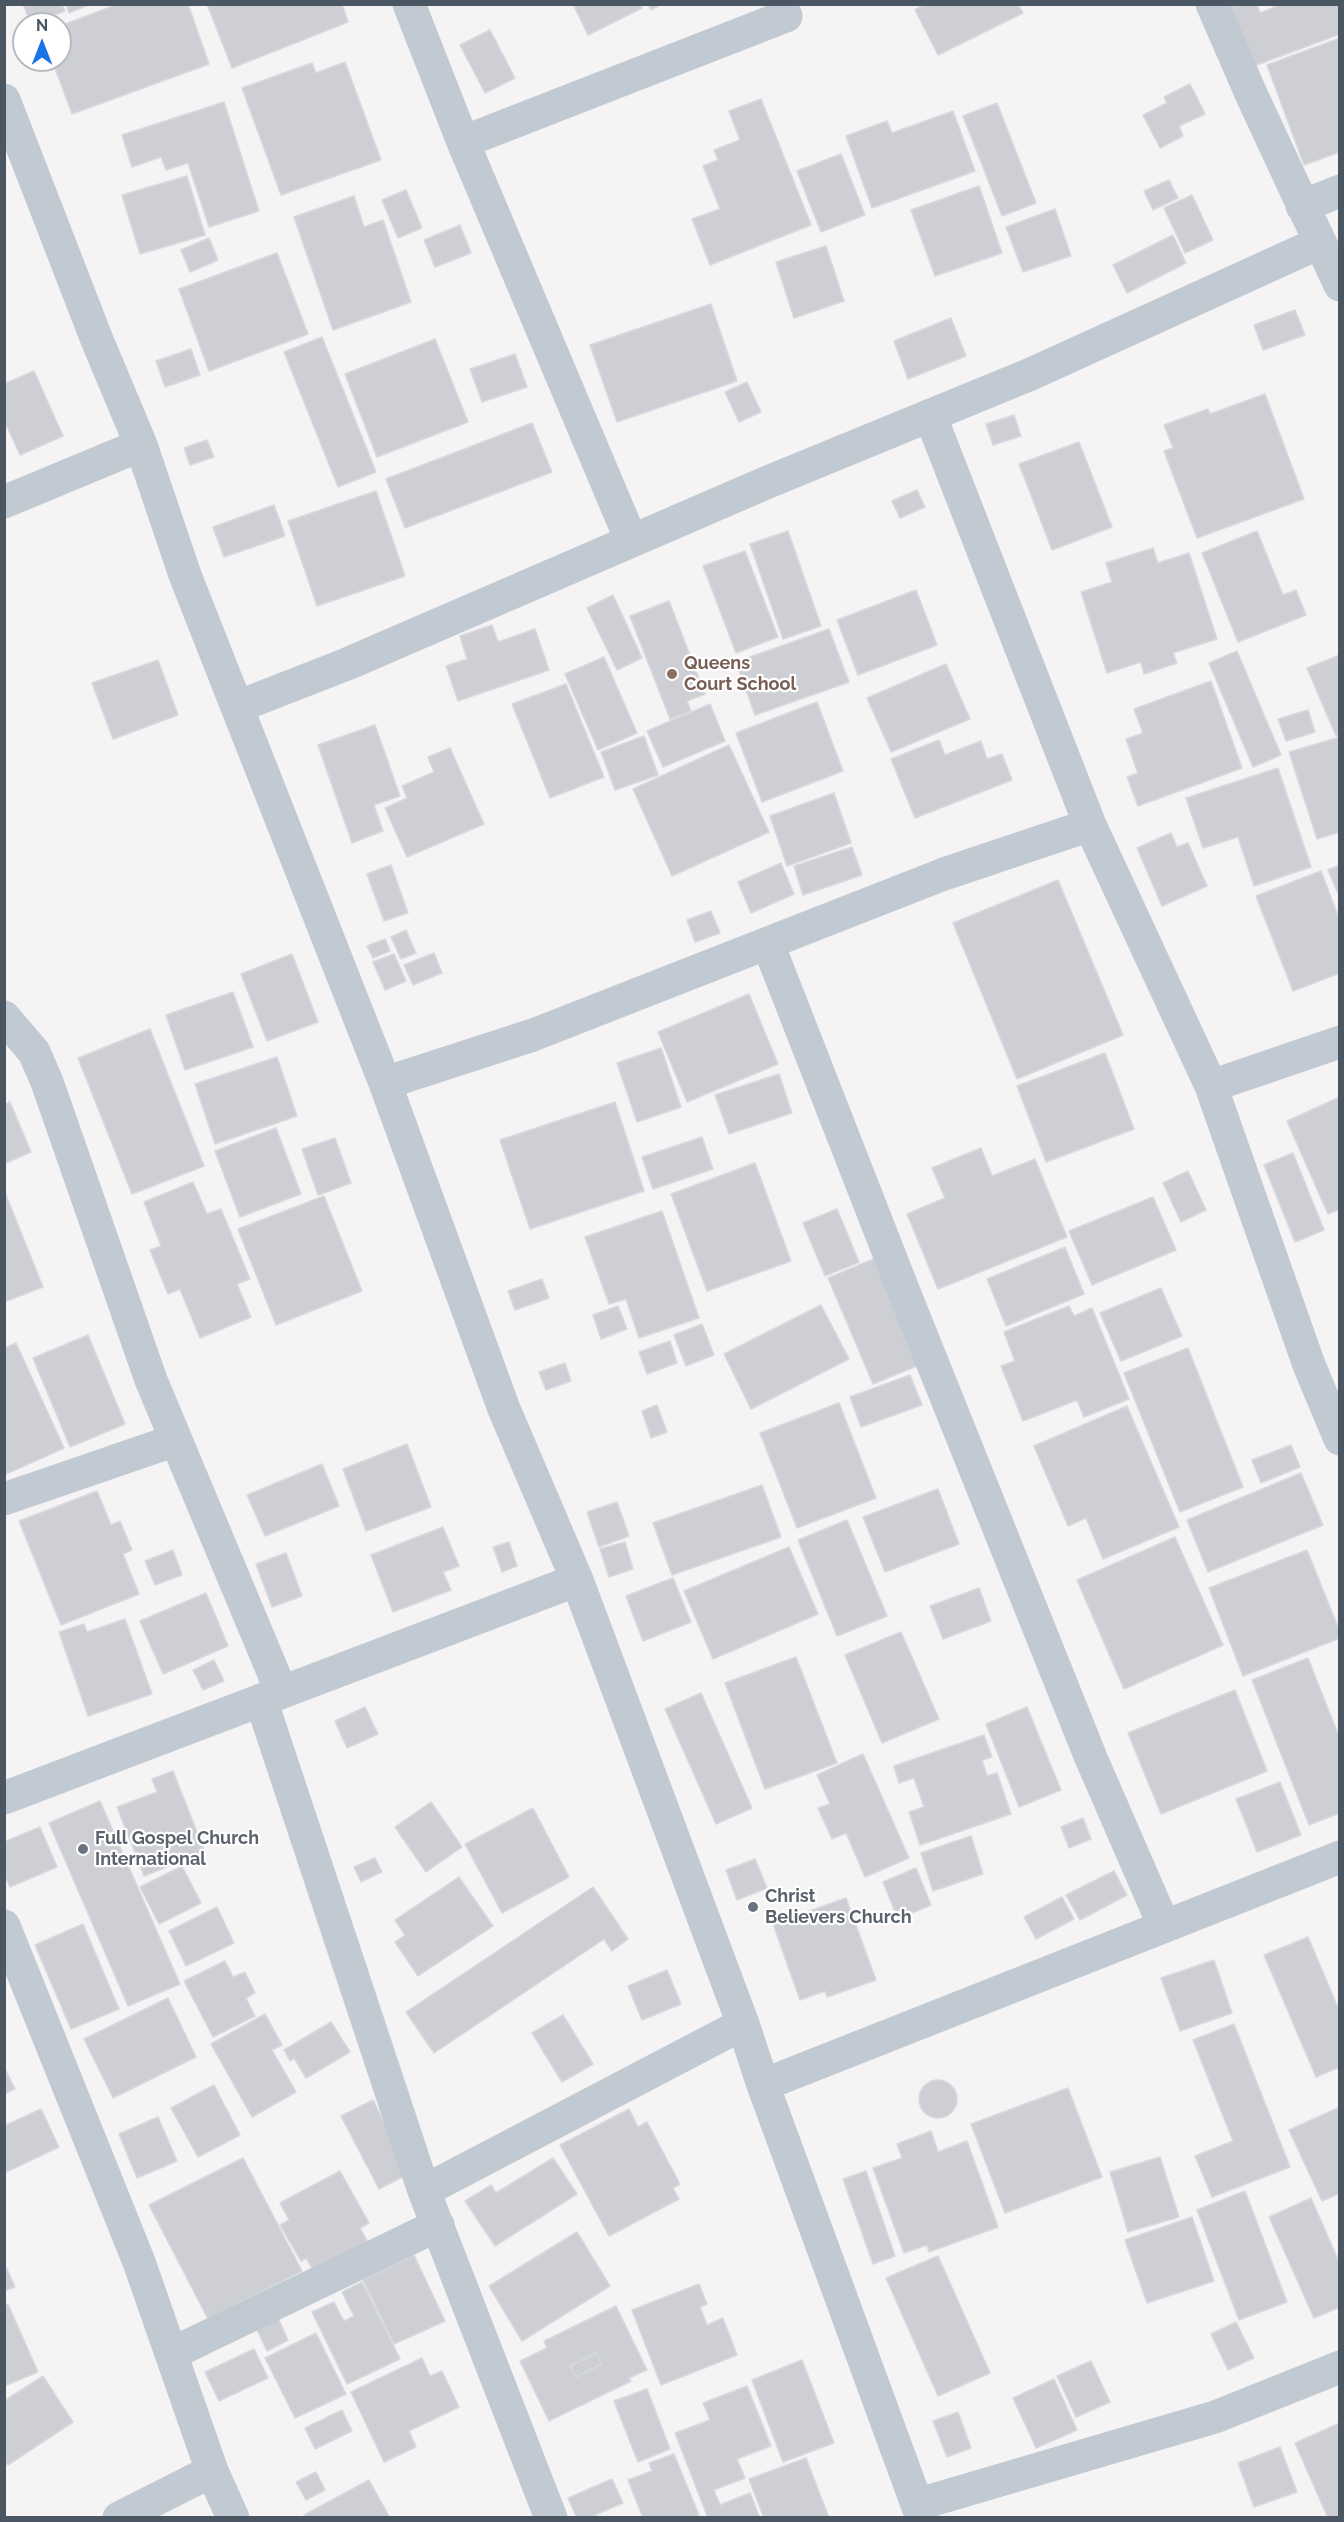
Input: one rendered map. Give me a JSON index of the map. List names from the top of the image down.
{
  "places": ["Queens Court School", "Full Gospel Church International", "Christ Believers Church"],
  "north": "top"
}
